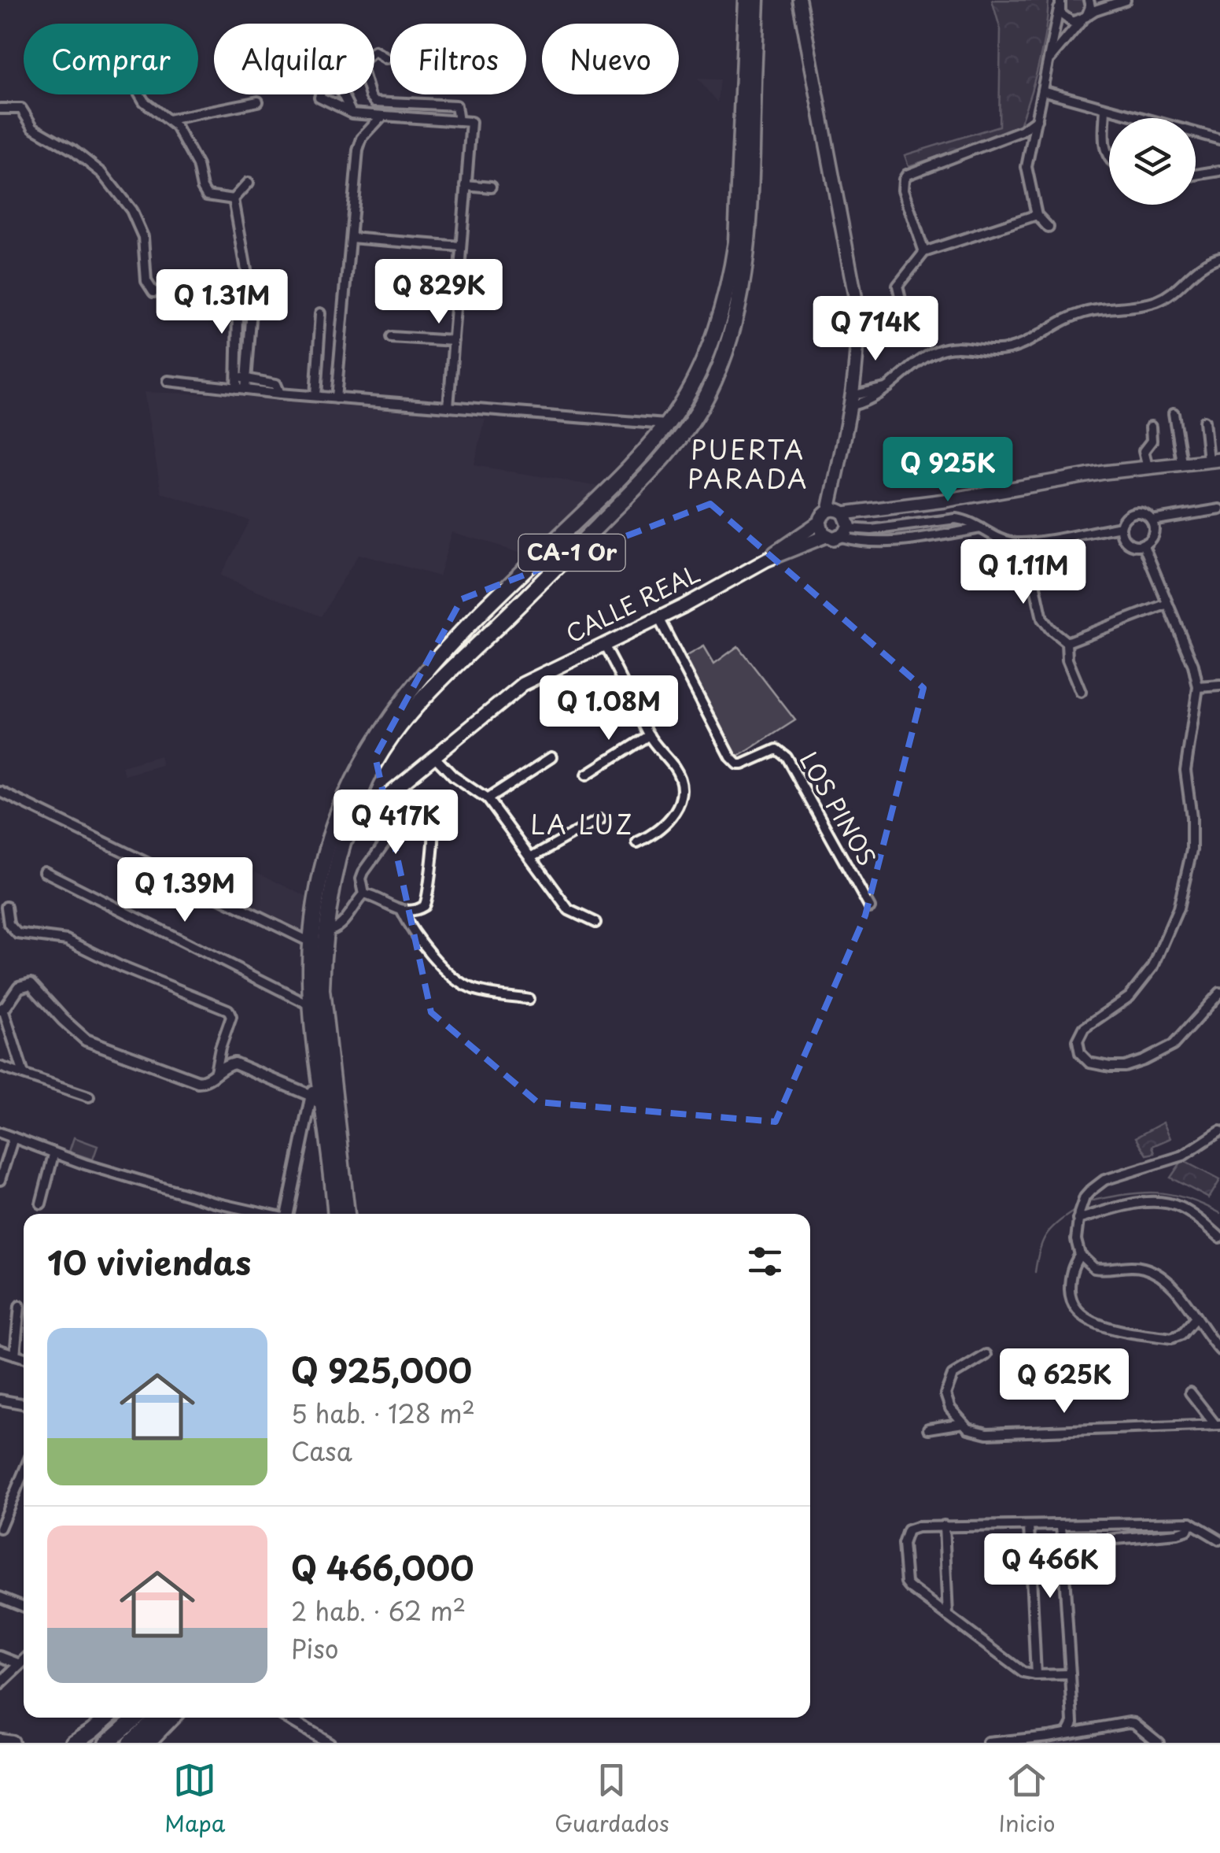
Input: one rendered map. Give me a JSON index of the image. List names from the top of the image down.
{
  "streets": {
    "highway": ["CA-1 Or"],
    "main road": ["CALLE REAL"],
    "street": ["LOS PINOS"]
  },
  "crossings": [
    ["CA-1 Or", "CALLE REAL"],
    ["CALLE REAL", "LOS PINOS"]
  ],
  "districts": ["PUERTA PARADA", "LA LUZ"],
  "page": {
    "chip": [
      "Comprar",
      "Alquilar",
      "Filtros",
      "Nuevo"
    ],
    "price": [
      "Q 829K",
      "Q 1.31M",
      "Q 714K",
      "Q 925K",
      "Q 1.11M",
      "Q 1.08M",
      "Q 417K",
      "Q 1.39M",
      "Q 625K",
      "Q 466K"
    ],
    "heading": "10 viviendas",
    "list": [
      {
        "name": "Q 925,000",
        "note": "5 hab. · 128 m² · Casa"
      },
      {
        "name": "Q 466,000",
        "note": "2 hab. · 62 m² · Piso"
      }
    ],
    "tabs": ["Mapa", "Guardados", "Inicio"]
  }
}
